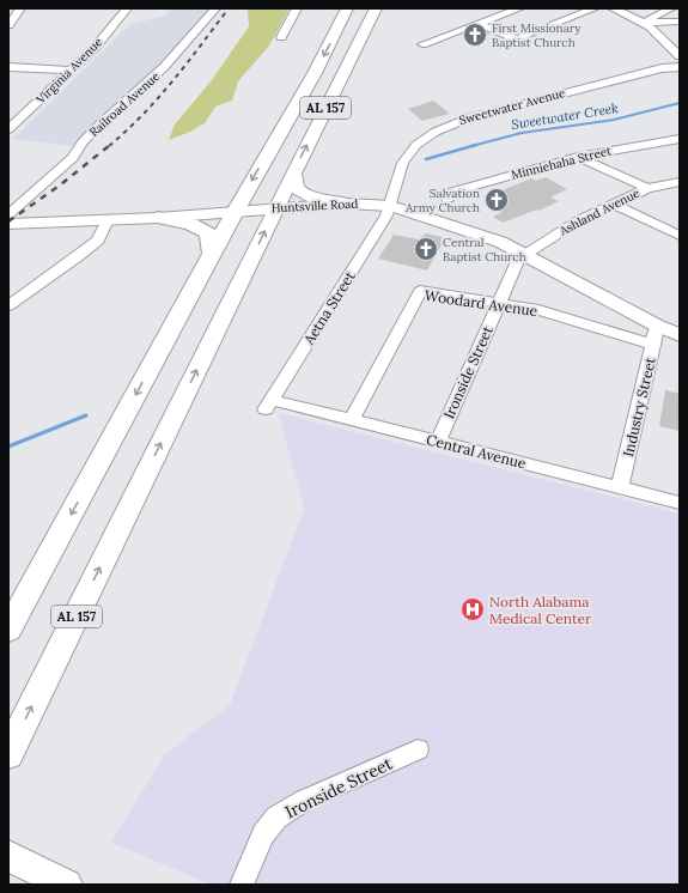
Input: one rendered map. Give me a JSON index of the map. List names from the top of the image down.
{
  "streets": {
    "highway": ["AL 157"],
    "main road": ["Huntsville Road"],
    "street": [
      "Virginia Avenue",
      "Railroad Avenue",
      "Sweetwater Avenue",
      "Minniehaha Street",
      "Ashland Avenue",
      "Woodard Avenue",
      "Aetna Street",
      "Ironside Street",
      "Industry Street",
      "Central Avenue"
    ]
  },
  "crossings": [
    ["Sweetwater Avenue", "Huntsville Road"],
    ["Sweetwater Avenue", "Aetna Street"],
    ["AL 157", "Huntsville Road"],
    ["Huntsville Road", "Ashland Avenue"],
    ["Huntsville Road", "Aetna Street"],
    ["Huntsville Road", "Ironside Street"],
    ["Huntsville Road", "Industry Street"],
    ["Ashland Avenue", "Ironside Street"],
    ["Woodard Avenue", "Ironside Street"],
    ["Woodard Avenue", "Industry Street"],
    ["Woodard Avenue", "Central Avenue"],
    ["Aetna Street", "Central Avenue"],
    ["Ironside Street", "Central Avenue"],
    ["Industry Street", "Central Avenue"]
  ],
  "water": ["Sweetwater Creek"],
  "places": {
    "church": ["First Missionary Baptist Church", "Salvation Army Church", "Central Baptist Church"],
    "hospital": ["North Alabama Medical Center"]
  }
}
